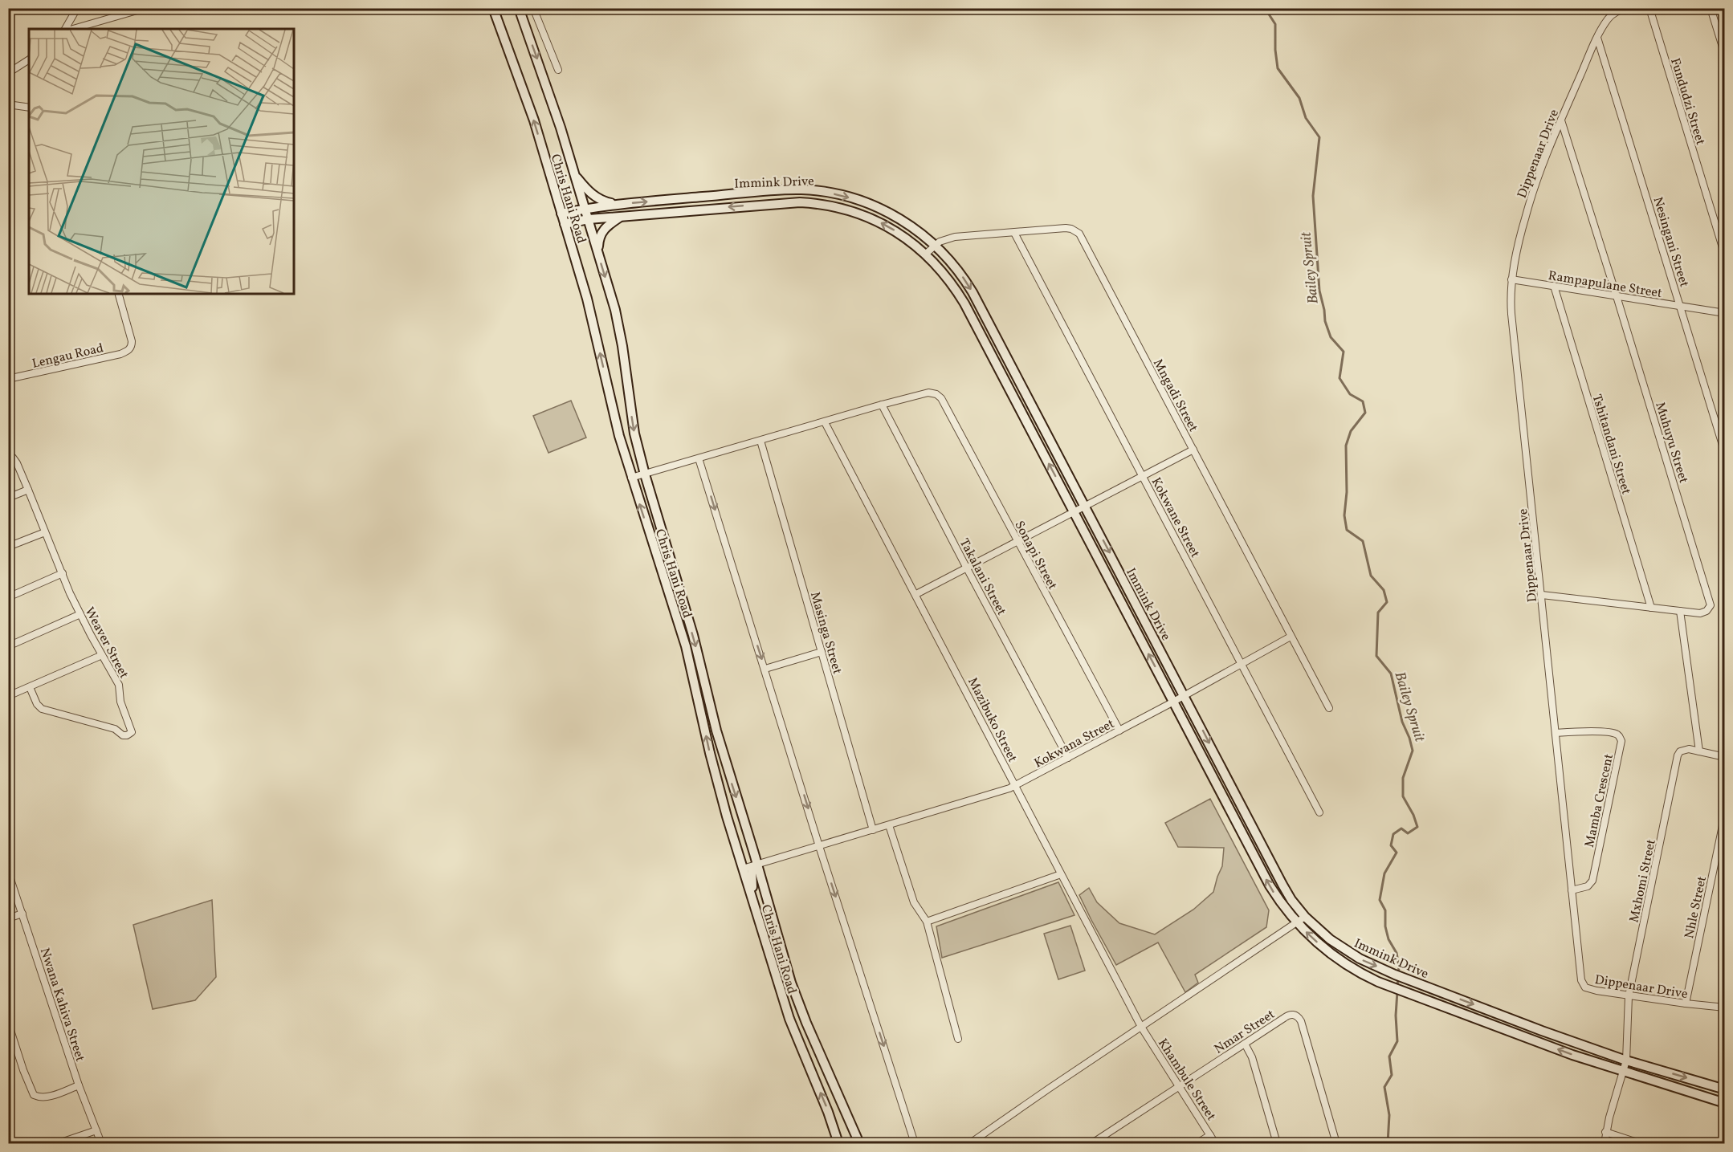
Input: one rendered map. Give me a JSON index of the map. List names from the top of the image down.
{
  "streets": {
    "main road": ["Immink Drive", "Chris Hani Road"],
    "street": [
      "Fundudzi Street",
      "Dippenaar Drive",
      "Nesingani Street",
      "Rampapulane Street",
      "Lengau Road",
      "Mngadi Street",
      "Muhuyu Street",
      "Tshitandani Street",
      "Kokwane Street",
      "Sonapi Street",
      "Takalani Street",
      "Masinga Street",
      "Weaver Street",
      "Mazibuko Street",
      "Kokwana Street",
      "Mamba Crescent",
      "Mxhomi Street",
      "Nhle Street",
      "Nwana Kahiva Street",
      "Nmar Street",
      "Khambule Street"
    ]
  },
  "crossings": [
    ["Dippenaar Drive", "Nesingani Street"],
    ["Dippenaar Drive", "Rampapulane Street"],
    ["Dippenaar Drive", "Muhuyu Street"],
    ["Dippenaar Drive", "Mamba Crescent"],
    ["Dippenaar Drive", "Mxhomi Street"],
    ["Dippenaar Drive", "Nhle Street"],
    ["Immink Drive", "Chris Hani Road"],
    ["Immink Drive", "Mngadi Street"],
    ["Immink Drive", "Kokwana Street"],
    ["Immink Drive", "Mxhomi Street"],
    ["Chris Hani Road", "Kokwana Street"],
    ["Nesingani Street", "Rampapulane Street"],
    ["Rampapulane Street", "Muhuyu Street"],
    ["Rampapulane Street", "Tshitandani Street"],
    ["Mngadi Street", "Kokwane Street"],
    ["Mngadi Street", "Kokwana Street"],
    ["Muhuyu Street", "Tshitandani Street"],
    ["Kokwane Street", "Kokwana Street"],
    ["Sonapi Street", "Takalani Street"],
    ["Sonapi Street", "Kokwana Street"],
    ["Takalani Street", "Kokwana Street"],
    ["Masinga Street", "Kokwana Street"],
    ["Mazibuko Street", "Kokwana Street"],
    ["Mazibuko Street", "Khambule Street"],
    ["Nmar Street", "Khambule Street"]
  ],
  "water": ["Bailey Spruit"]
}
